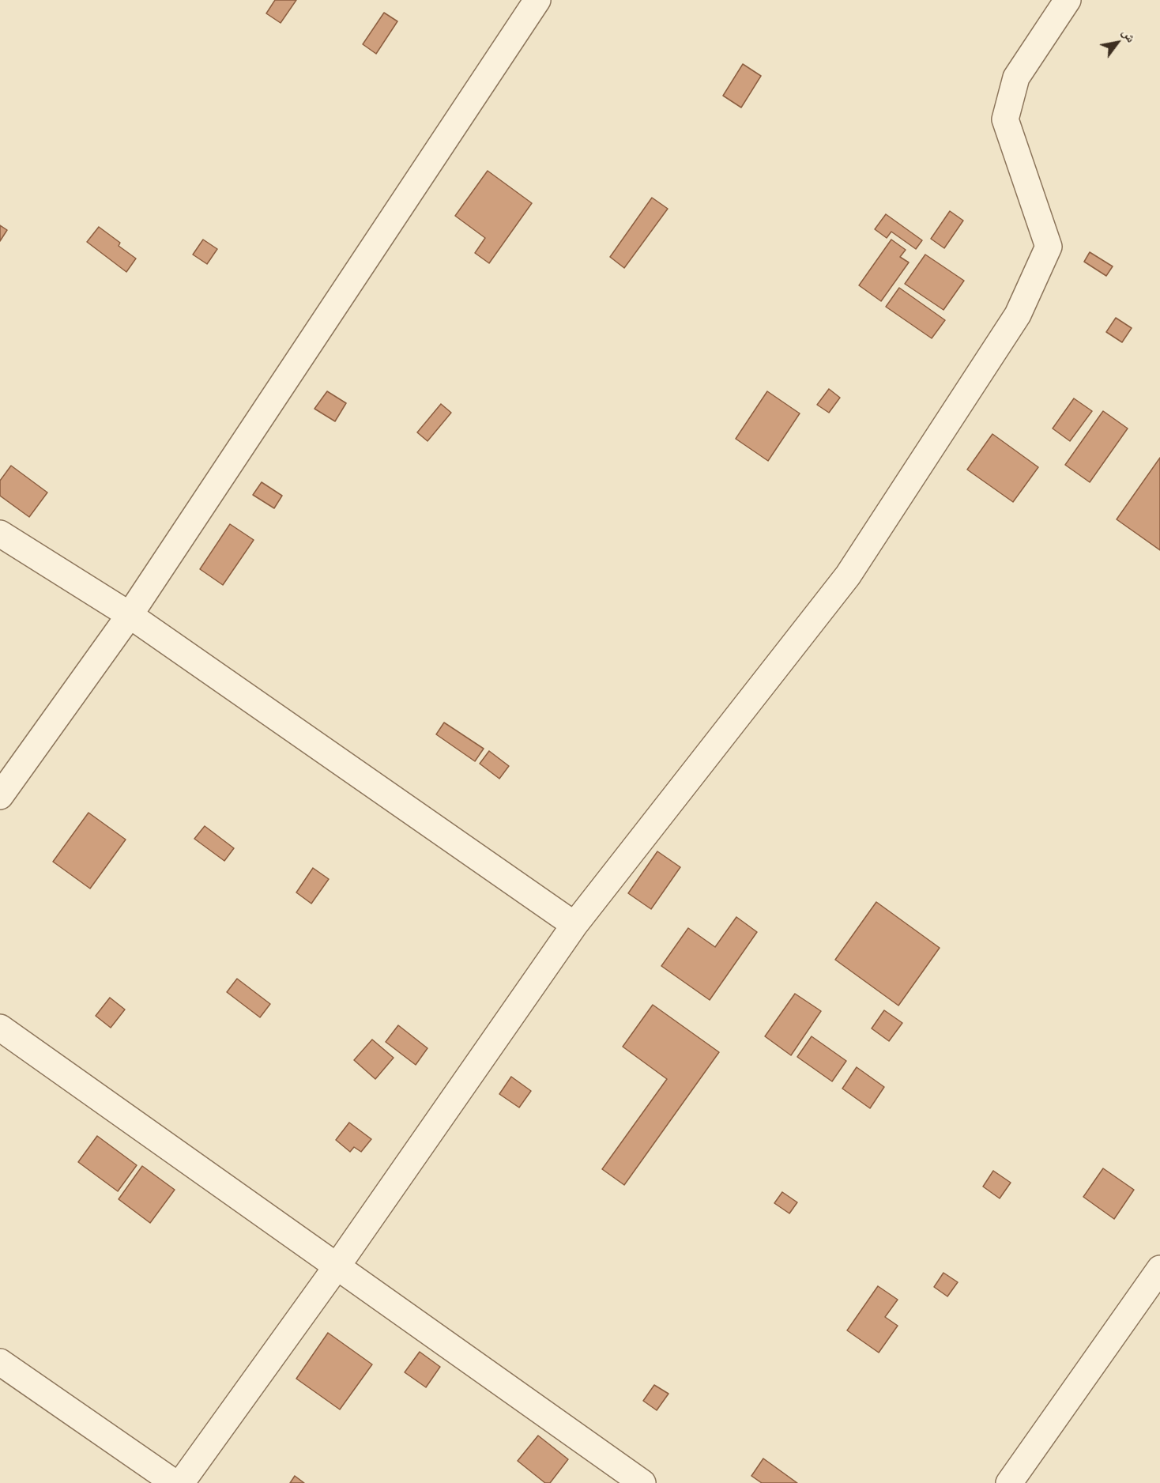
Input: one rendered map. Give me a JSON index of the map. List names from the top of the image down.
{
  "north": "top right"
}
